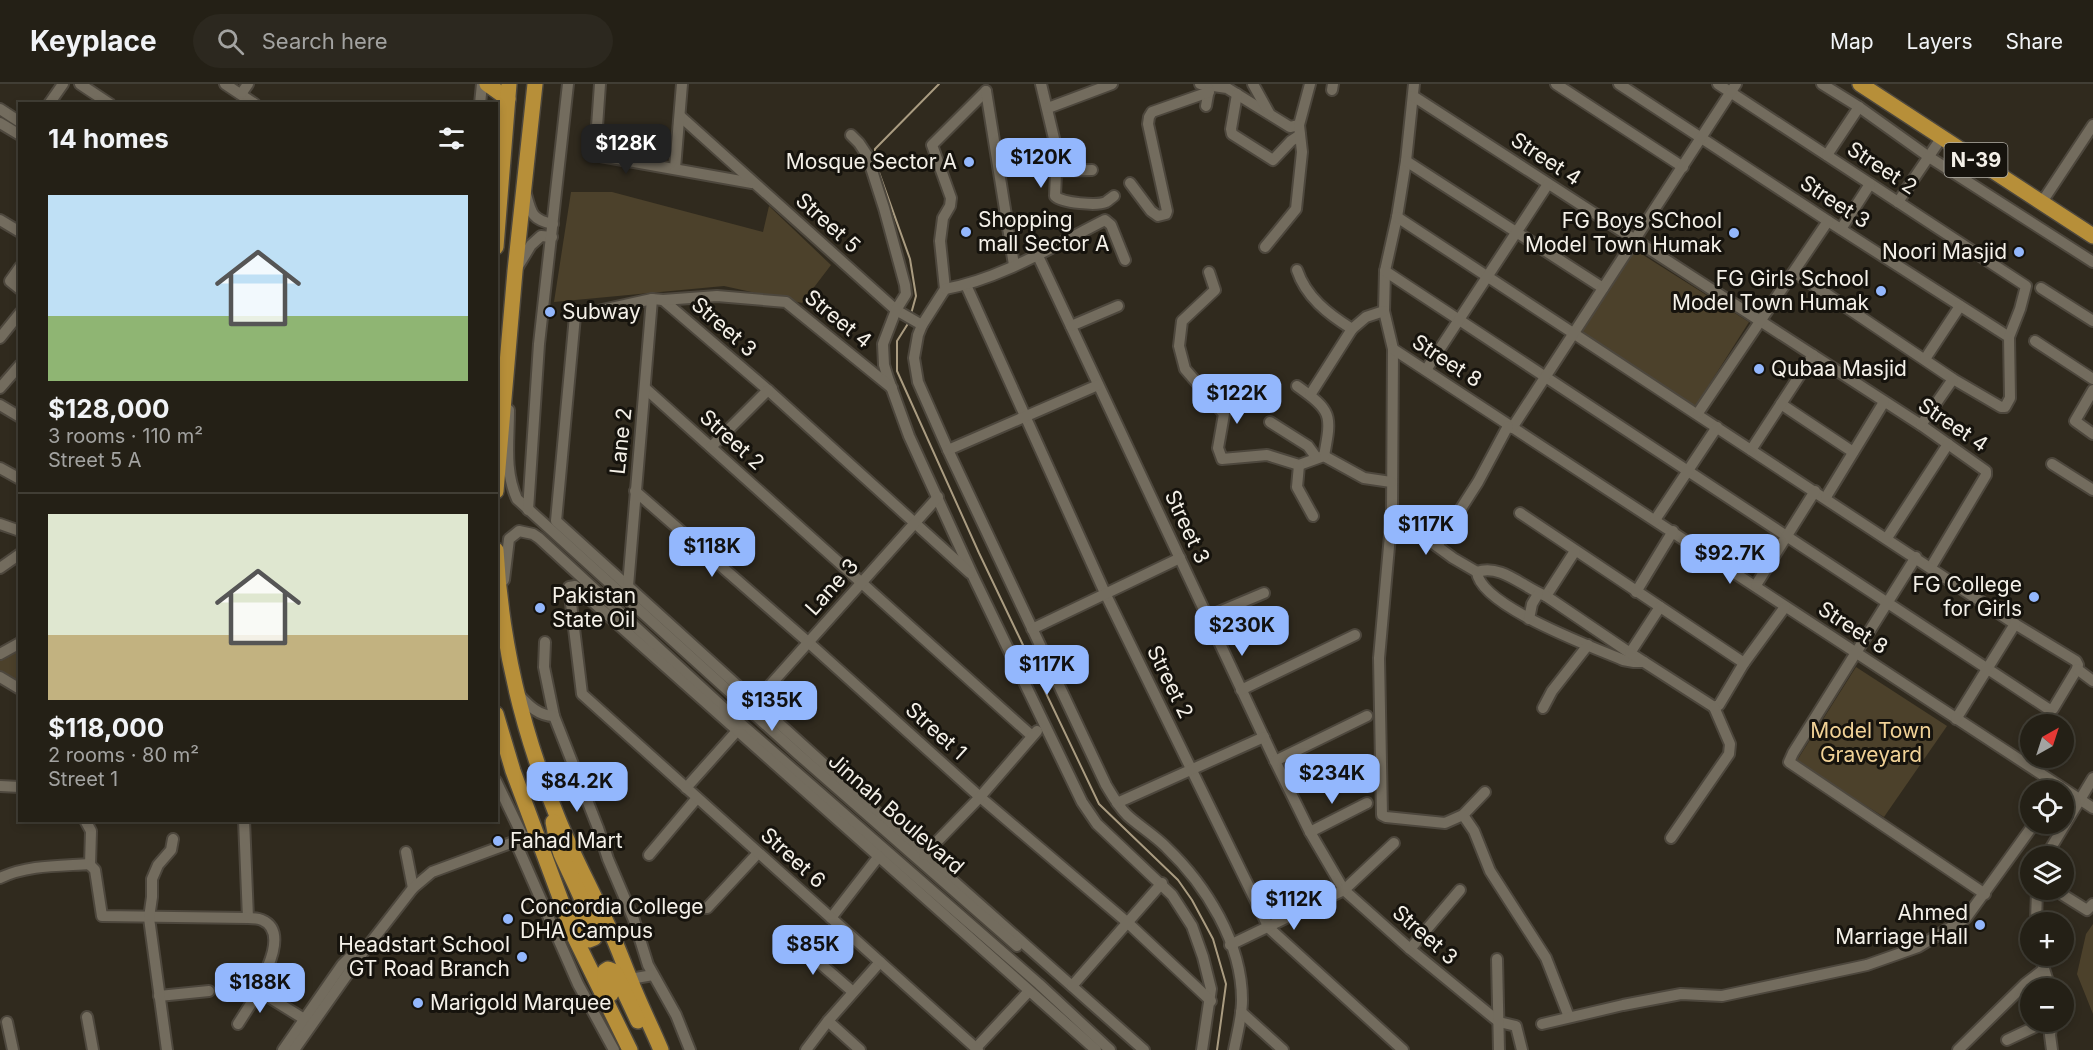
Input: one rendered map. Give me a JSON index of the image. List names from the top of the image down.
{
  "streets": {
    "highway": ["N-39"],
    "street": [
      "Street 4",
      "Street 2",
      "Street 3",
      "Street 5",
      "Street 8",
      "Lane 2",
      "Lane 3",
      "Street 1",
      "Jinnah Boulevard",
      "Street 6"
    ]
  },
  "crossings": [
    ["Street 4", "Street 3"],
    ["Street 4", "Lane 2"],
    ["Street 2", "Street 3"],
    ["Street 2", "Lane 2"],
    ["Street 2", "Lane 3"],
    ["Street 3", "Lane 2"],
    ["Street 3", "Lane 3"],
    ["Lane 2", "Street 1"],
    ["Lane 3", "Street 1"],
    ["Jinnah Boulevard", "Street 6"]
  ],
  "parks": ["Model Town Graveyard"],
  "places": [
    "Mosque Sector A",
    "Shopping mall Sector A",
    "FG Boys SChool Model Town Humak",
    "Noori Masjid",
    "FG Girls School Model Town Humak",
    "Subway",
    "Qubaa Masjid",
    "FG College for Girls",
    "Pakistan State Oil",
    "Fahad Mart",
    "Concordia College DHA Campus",
    "Ahmed Marriage Hall",
    "Headstart School GT Road Branch",
    "Marigold Marquee"
  ],
  "north": "top right",
  "page": {
    "header": "Keyplace",
    "search": "Search here",
    "nav": ["Map", "Layers", "Share"],
    "heading": "14 homes",
    "price": [
      "$128K",
      "$120K",
      "$122K",
      "$117K",
      "$118K",
      "$92.7K",
      "$230K",
      "$117K",
      "$135K",
      "$234K",
      "$84.2K",
      "$112K",
      "$85K",
      "$188K"
    ],
    "list": [
      {
        "name": "$128,000",
        "note": "3 rooms · 110 m² · Street 5 A"
      },
      {
        "name": "$118,000",
        "note": "2 rooms · 80 m² · Street 1"
      }
    ],
    "map_buttons": ["+", "−"]
  }
}
